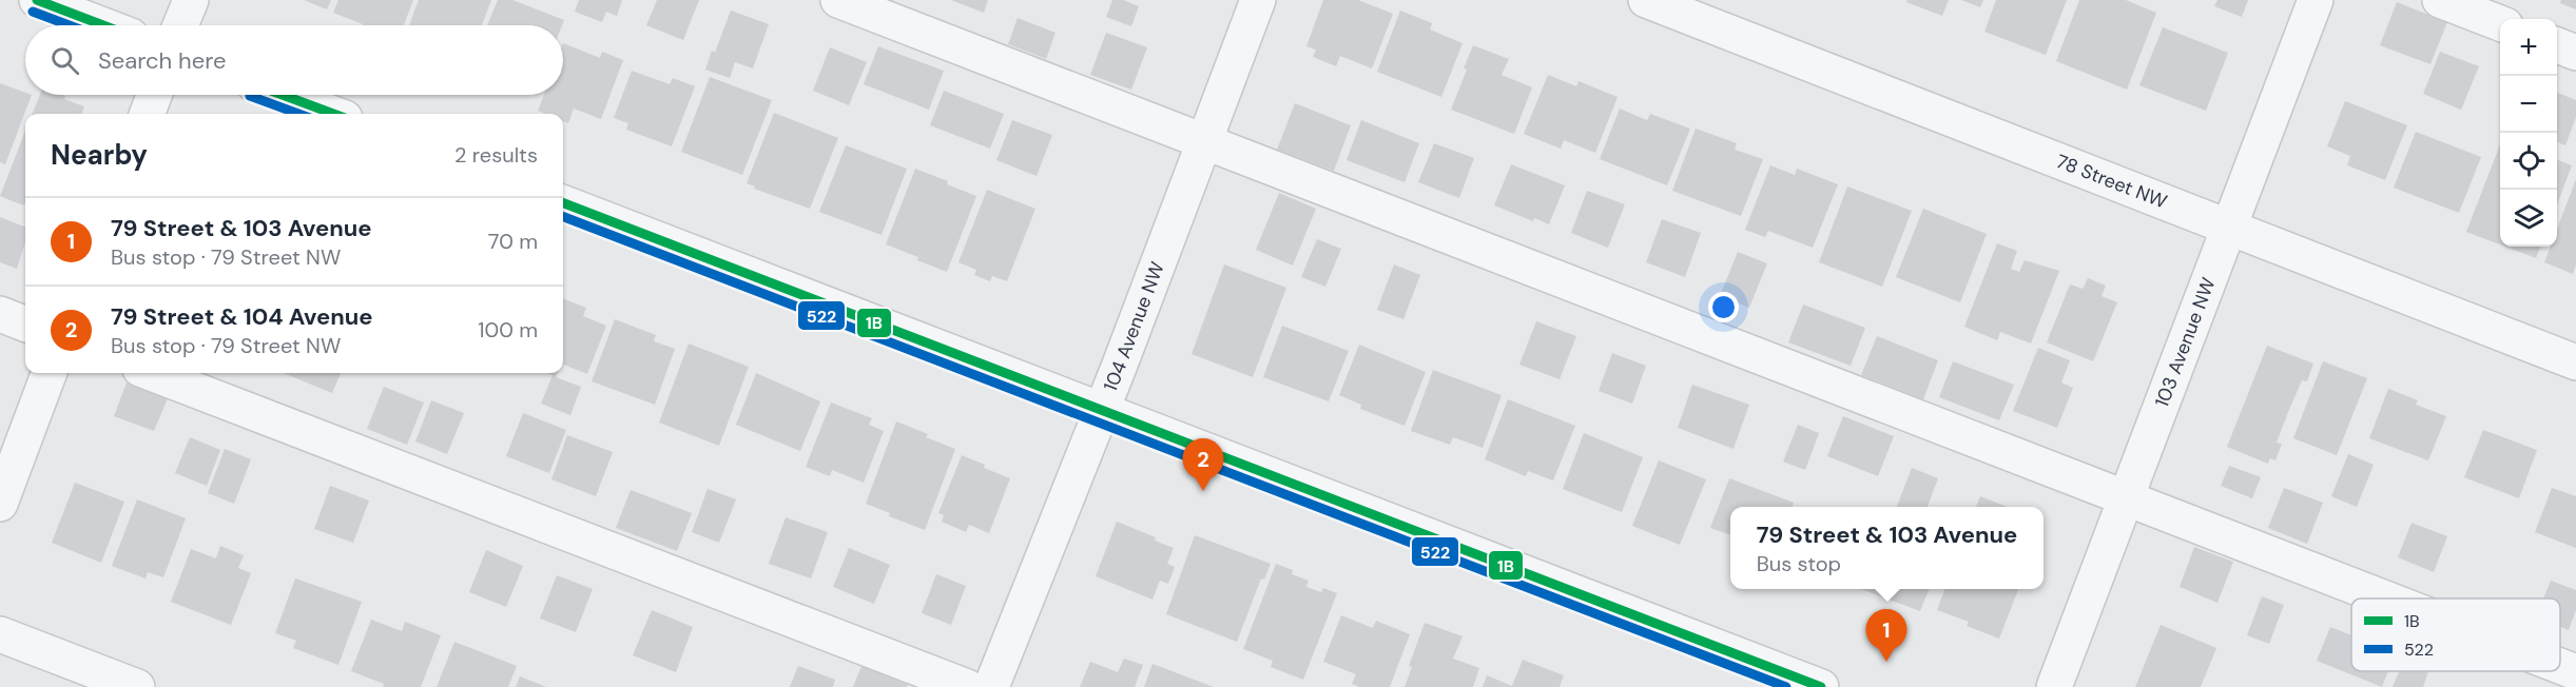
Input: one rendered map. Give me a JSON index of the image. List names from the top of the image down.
{
  "streets": {
    "street": ["78 Street NW", "104 Avenue NW", "103 Avenue NW"]
  },
  "crossings": [
    ["78 Street NW", "103 Avenue NW"]
  ],
  "lines": ["transit line 1B", "transit line 522"],
  "legend": ["1B", "522"],
  "page": {
    "map_buttons": ["+", "−"],
    "search": "Search here",
    "heading": ["Nearby", "2 results"],
    "list": [
      {
        "mark": "1",
        "name": "79 Street & 103 Avenue",
        "note": "Bus stop · 79 Street NW",
        "value": "70 m"
      },
      {
        "mark": "2",
        "name": "79 Street & 104 Avenue",
        "note": "Bus stop · 79 Street NW",
        "value": "100 m"
      }
    ],
    "pins": ["2", "1"],
    "popup": ["79 Street & 103 Avenue", "Bus stop"]
  }
}
